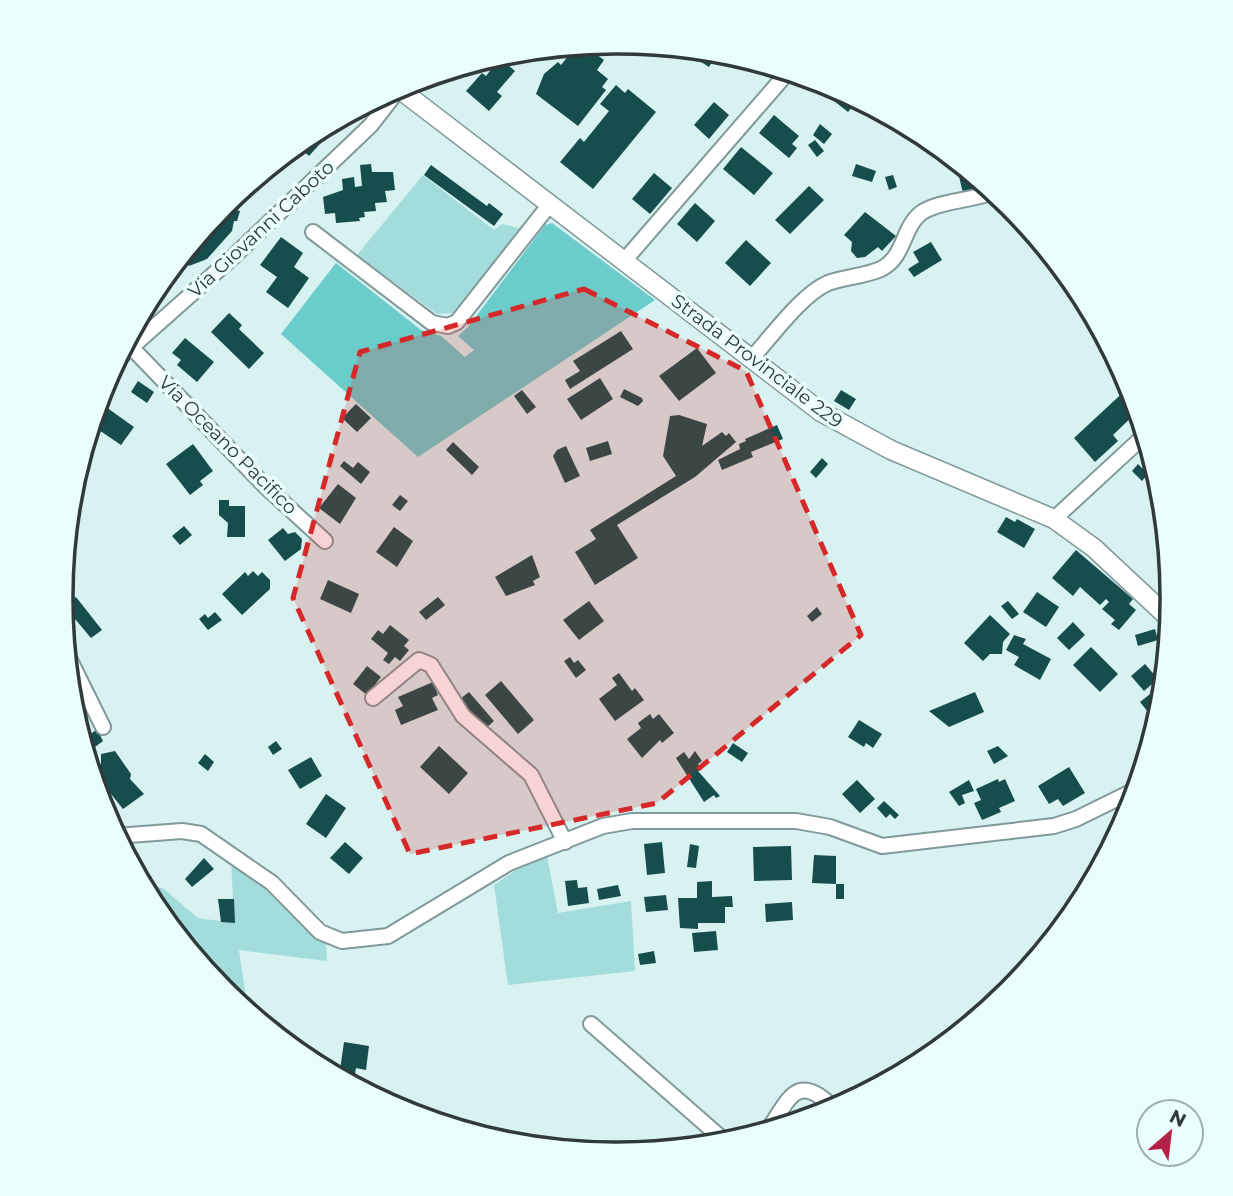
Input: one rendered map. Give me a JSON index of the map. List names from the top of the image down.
{
  "streets": {
    "street": ["Via Giovanni Caboto", "Strada Provinciale 229", "Via Oceano Pacifico"]
  },
  "north": "top right"
}
